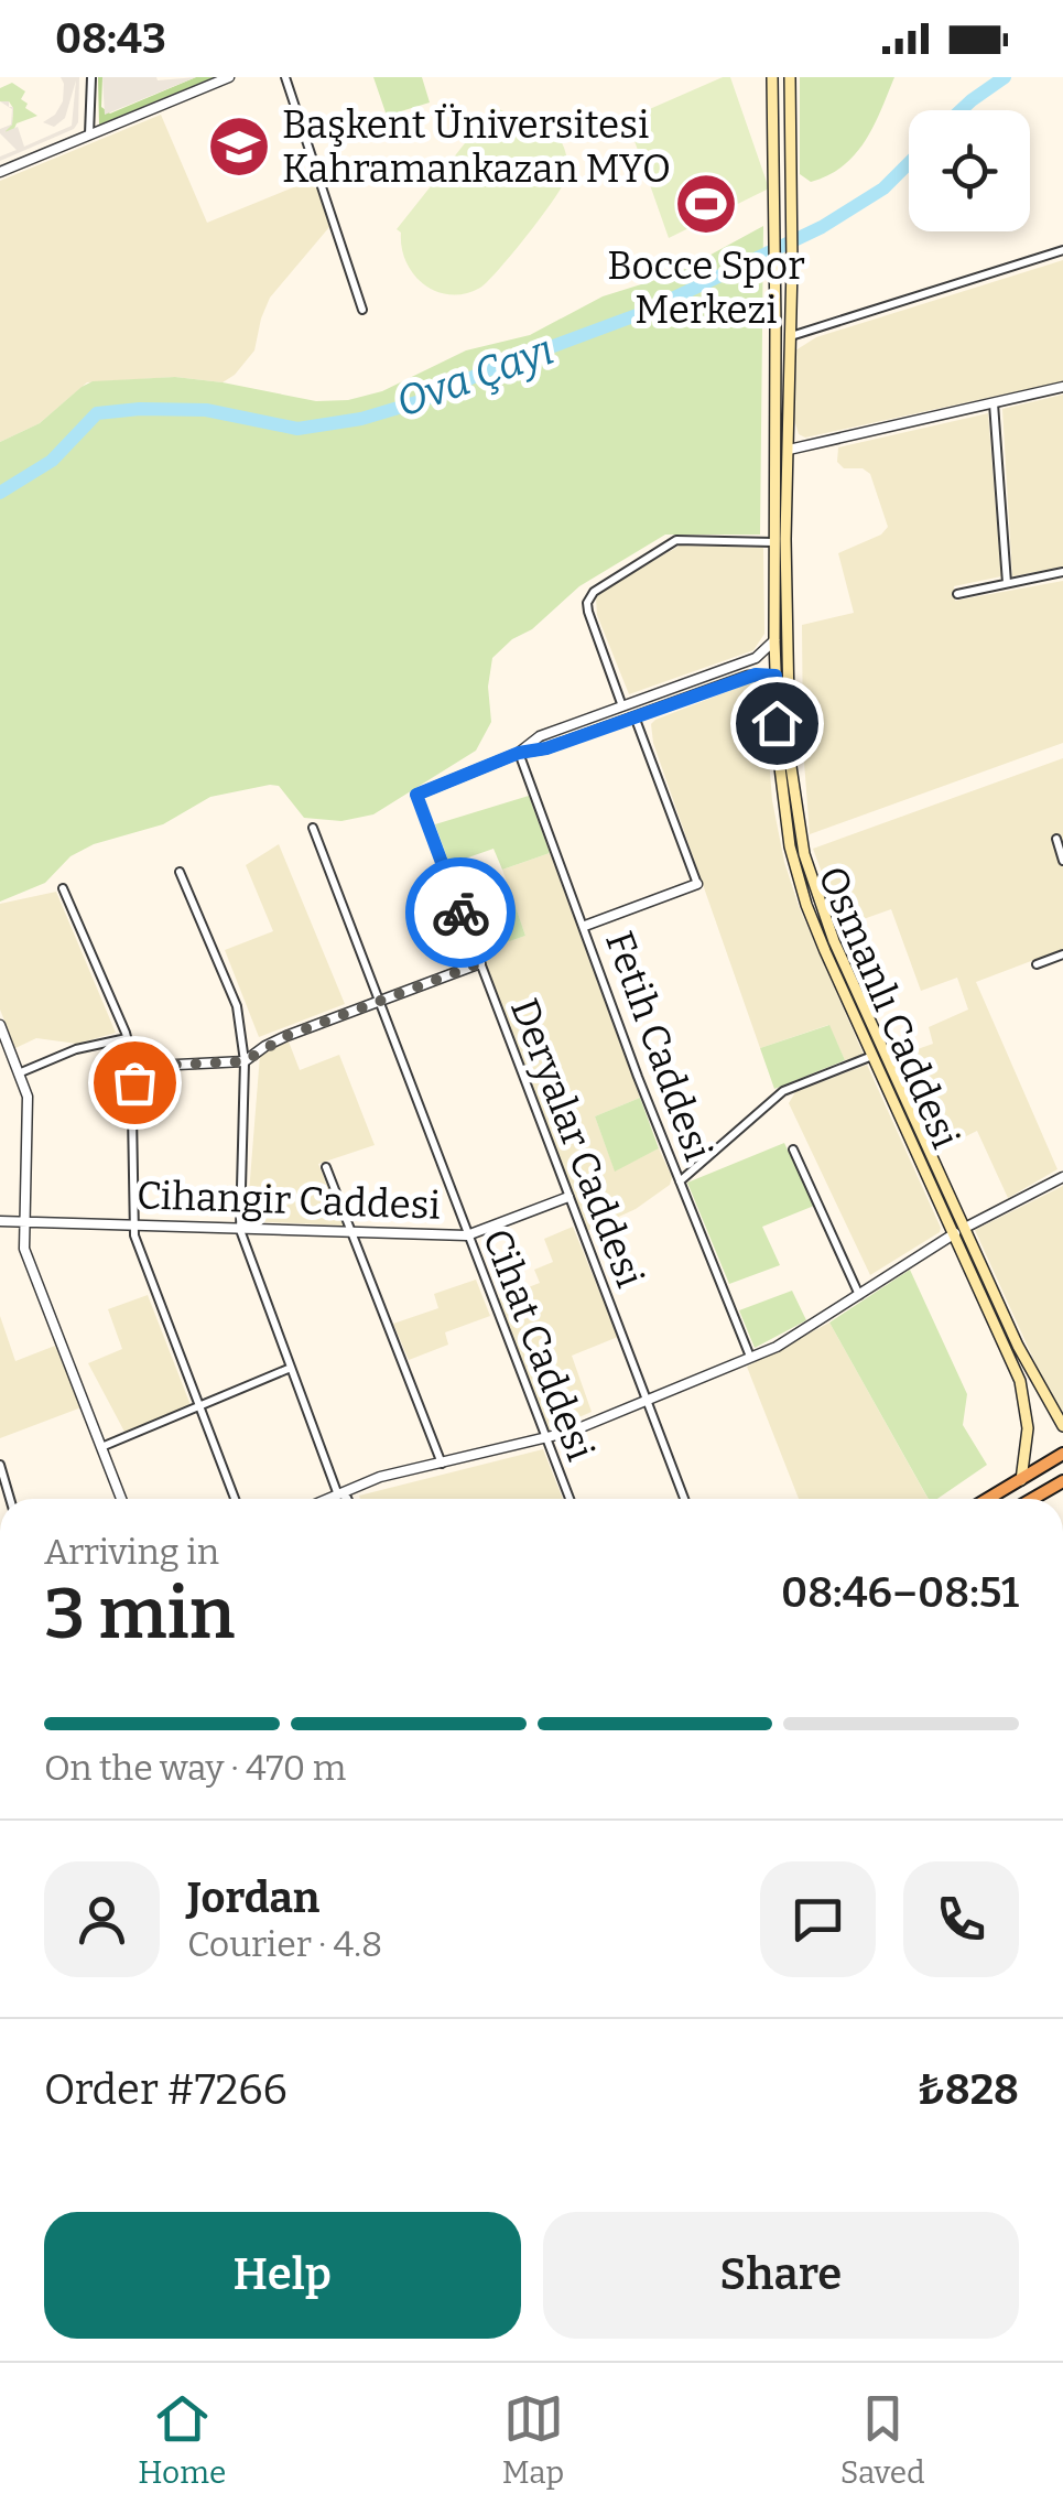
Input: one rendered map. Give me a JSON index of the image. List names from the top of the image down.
{
  "streets": {
    "main road": ["Osmanlı Caddesi"],
    "street": [
      "Fetih Caddesi",
      "Deryalar Caddesi",
      "Cihangir Caddesi",
      "Cihat Caddesi"
    ]
  },
  "crossings": [
    ["Deryalar Caddesi", "Cihangir Caddesi"],
    ["Cihangir Caddesi", "Cihat Caddesi"]
  ],
  "water": ["Ova Çayı"],
  "places": {
    "school or university": ["Başkent Üniversitesi Kahramankazan MYO"],
    "sports": ["Bocce Spor Merkezi"]
  },
  "page": {
    "status": "08:43",
    "heading": ["3 min", "Arriving in", "08:46–08:51"],
    "panel": [
      "Jordan",
      "Courier · 4.8",
      "Order #7266",
      "₺828"
    ],
    "bar": "On the way · 470 m",
    "buttons": ["Help", "Share"],
    "tabs": ["Home", "Map", "Saved"]
  }
}
